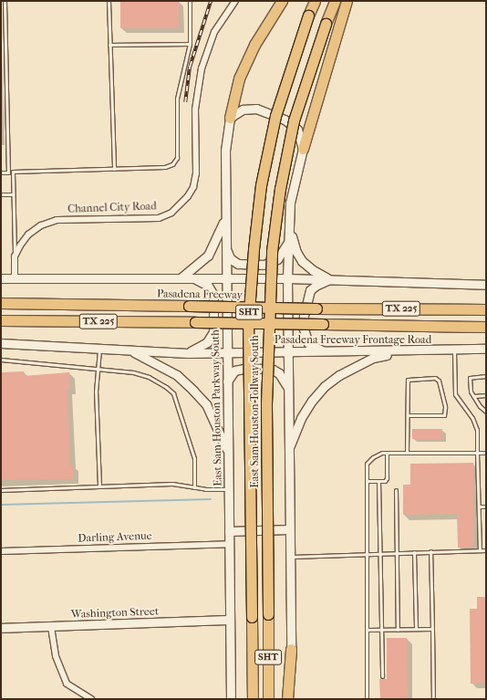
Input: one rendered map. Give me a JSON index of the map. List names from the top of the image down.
{
  "streets": {
    "highway": [
      "Pasadena Freeway",
      "TX 225",
      "SHT",
      "East Sam Houston Tollway South"
    ],
    "main road": ["Pasadena Freeway Frontage Road", "East Sam Houston Parkway South", "Washington Street"],
    "street": ["Channel City Road", "Darling Avenue"]
  },
  "crossings": [
    ["Pasadena Freeway Frontage Road", "East Sam Houston Parkway South"],
    ["East Sam Houston Parkway South", "Darling Avenue"],
    ["East Sam Houston Parkway South", "Washington Street"]
  ]
}
